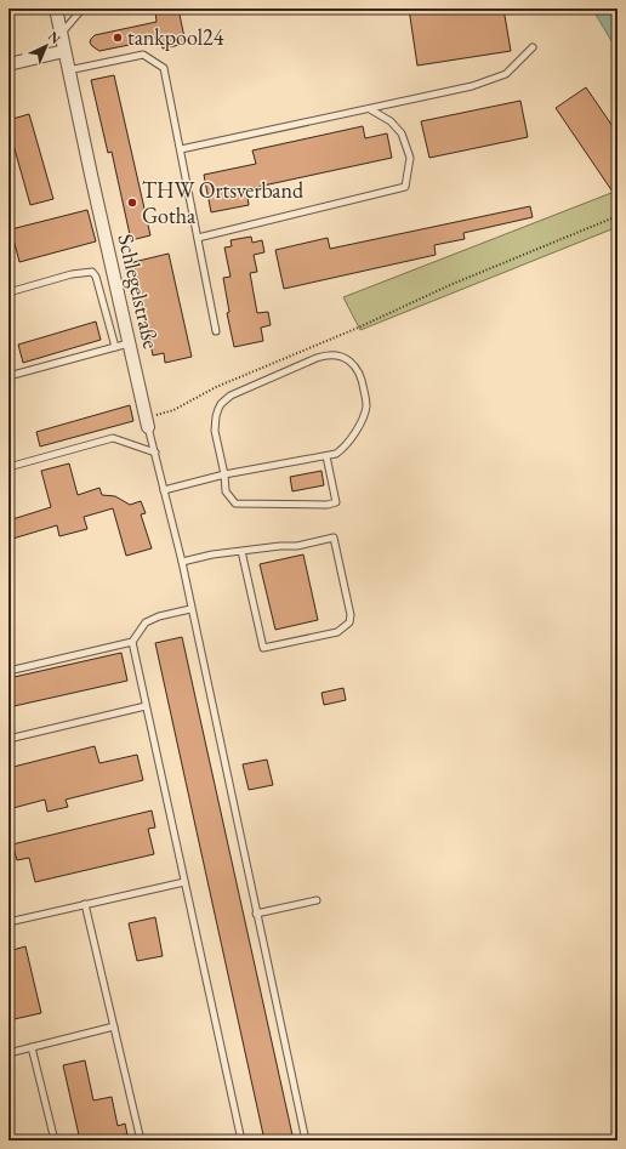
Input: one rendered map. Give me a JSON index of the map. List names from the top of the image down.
{
  "streets": {
    "street": ["Schlegelstraße"]
  },
  "places": ["tankpool24", "THW Ortsverband Gotha"],
  "north": "top right"
}
